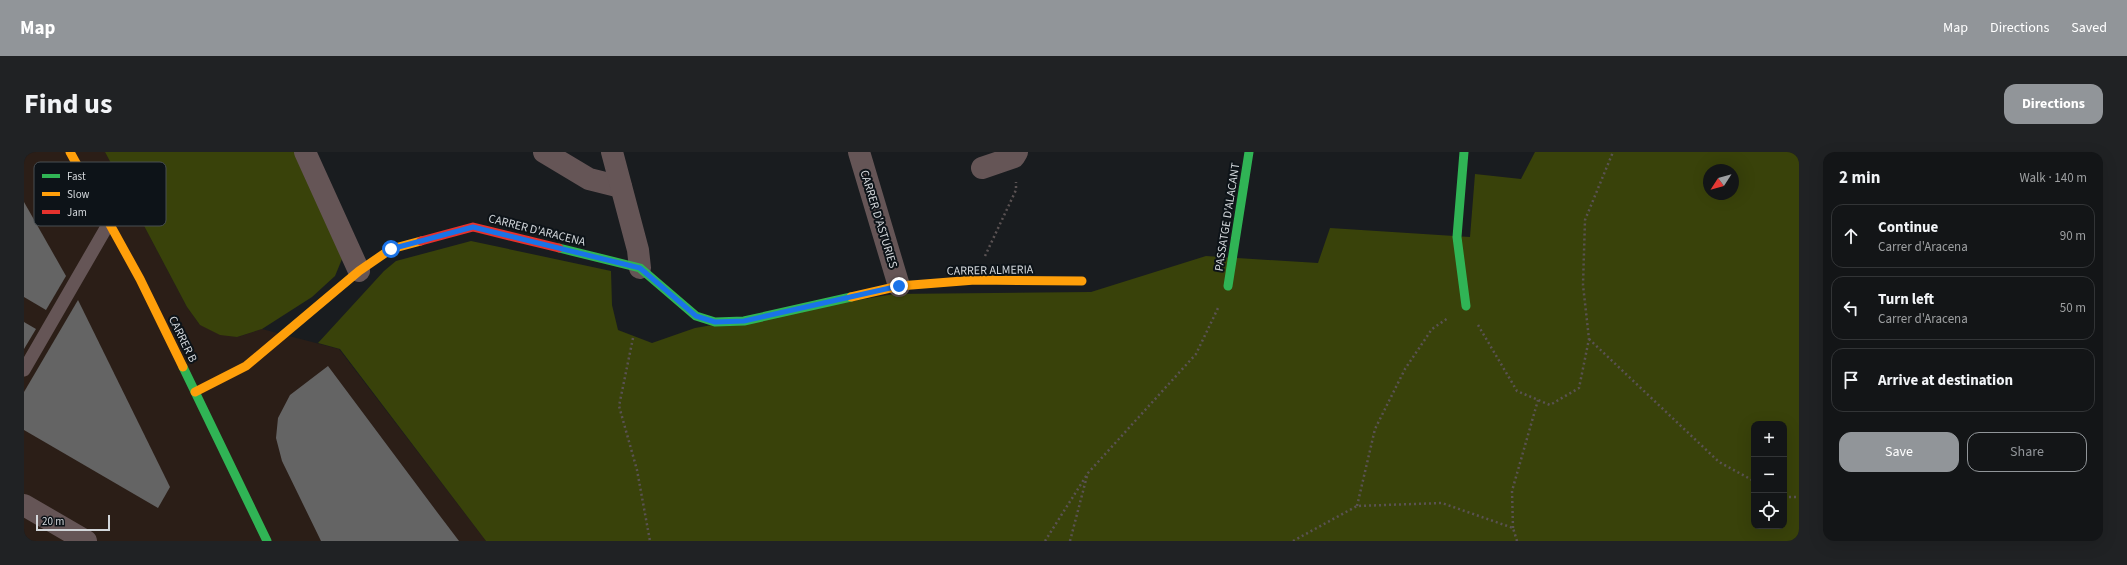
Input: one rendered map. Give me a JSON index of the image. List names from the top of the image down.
{
  "streets": {
    "street": [
      "PASSATGE D'ALACANT",
      "CARRER D'ASTURIES",
      "CARRER D'ARACENA",
      "CARRER ALMERIA",
      "CARRER B"
    ]
  },
  "crossings": [
    ["CARRER D'ASTURIES", "CARRER D'ARACENA"],
    ["CARRER D'ASTURIES", "CARRER ALMERIA"],
    ["CARRER D'ARACENA", "CARRER ALMERIA"],
    ["CARRER D'ARACENA", "CARRER B"]
  ],
  "legend": ["Fast", "Slow", "Jam"],
  "scale_bar": "20 m",
  "north": "bottom left",
  "page": {
    "header": "Map",
    "nav": ["Map", "Directions", "Saved"],
    "title": "Find us",
    "buttons": [
      "Directions",
      ["Save", "Share"]
    ],
    "heading": ["2 min", "Walk · 140 m"],
    "list": [
      ["Continue", "Carrer d'Aracena", "90 m"],
      ["Turn left", "Carrer d'Aracena", "50 m"],
      "Arrive at destination"
    ],
    "map_buttons": ["+", "−"],
    "scale": "20 m"
  }
}
